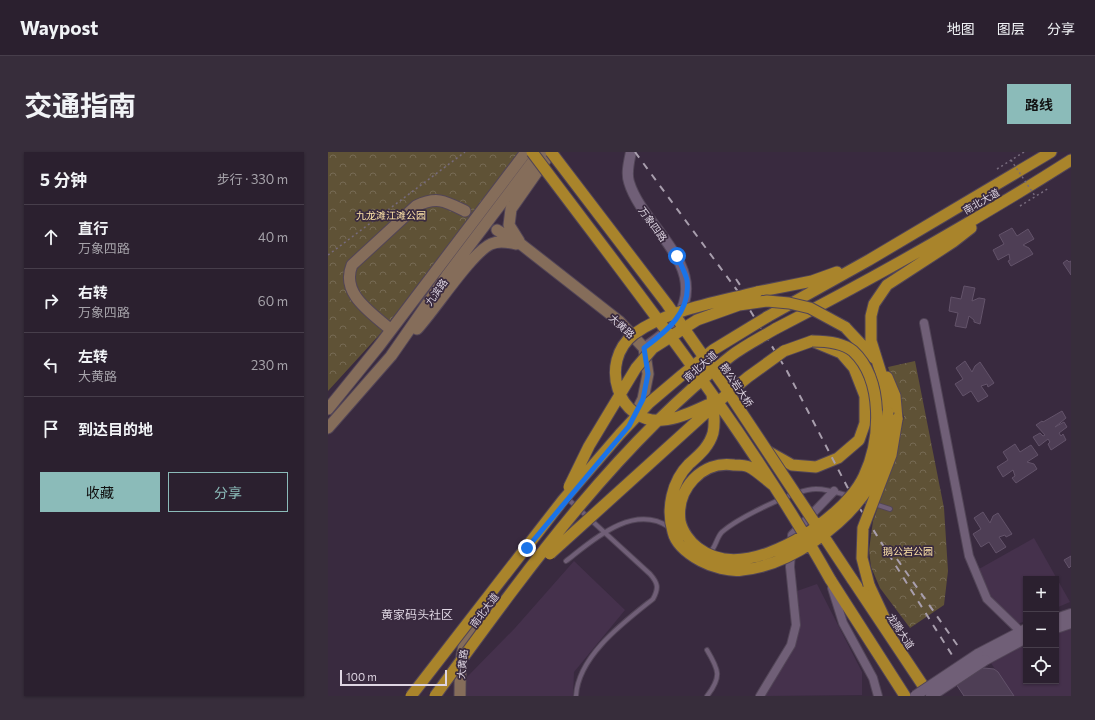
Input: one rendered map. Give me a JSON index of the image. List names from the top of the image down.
{
  "streets": {
    "highway": ["南北大道", "鹅公岩大桥", "龙腾大道"],
    "main road": ["九滨路", "大黄路"],
    "street": ["万象四路"]
  },
  "crossings": [
    ["南北大道", "大黄路"],
    ["万象四路", "大黄路"],
    ["鹅公岩大桥", "龙腾大道"]
  ],
  "districts": ["黄家码头社区"],
  "parks": ["九龙滩江滩公园", "鹅公岩公园"],
  "scale_bar": "100 m",
  "page": {
    "header": "Waypost",
    "nav": ["地图", "图层", "分享"],
    "title": "交通指南",
    "buttons": [
      "路线",
      ["收藏", "分享"]
    ],
    "heading": ["5 分钟", "步行 · 330 m"],
    "list": [
      ["直行", "万象四路", "40 m"],
      ["右转", "万象四路", "60 m"],
      ["左转", "大黄路", "230 m"],
      "到达目的地"
    ],
    "map_buttons": ["+", "−"],
    "scale": "100 m"
  }
}
